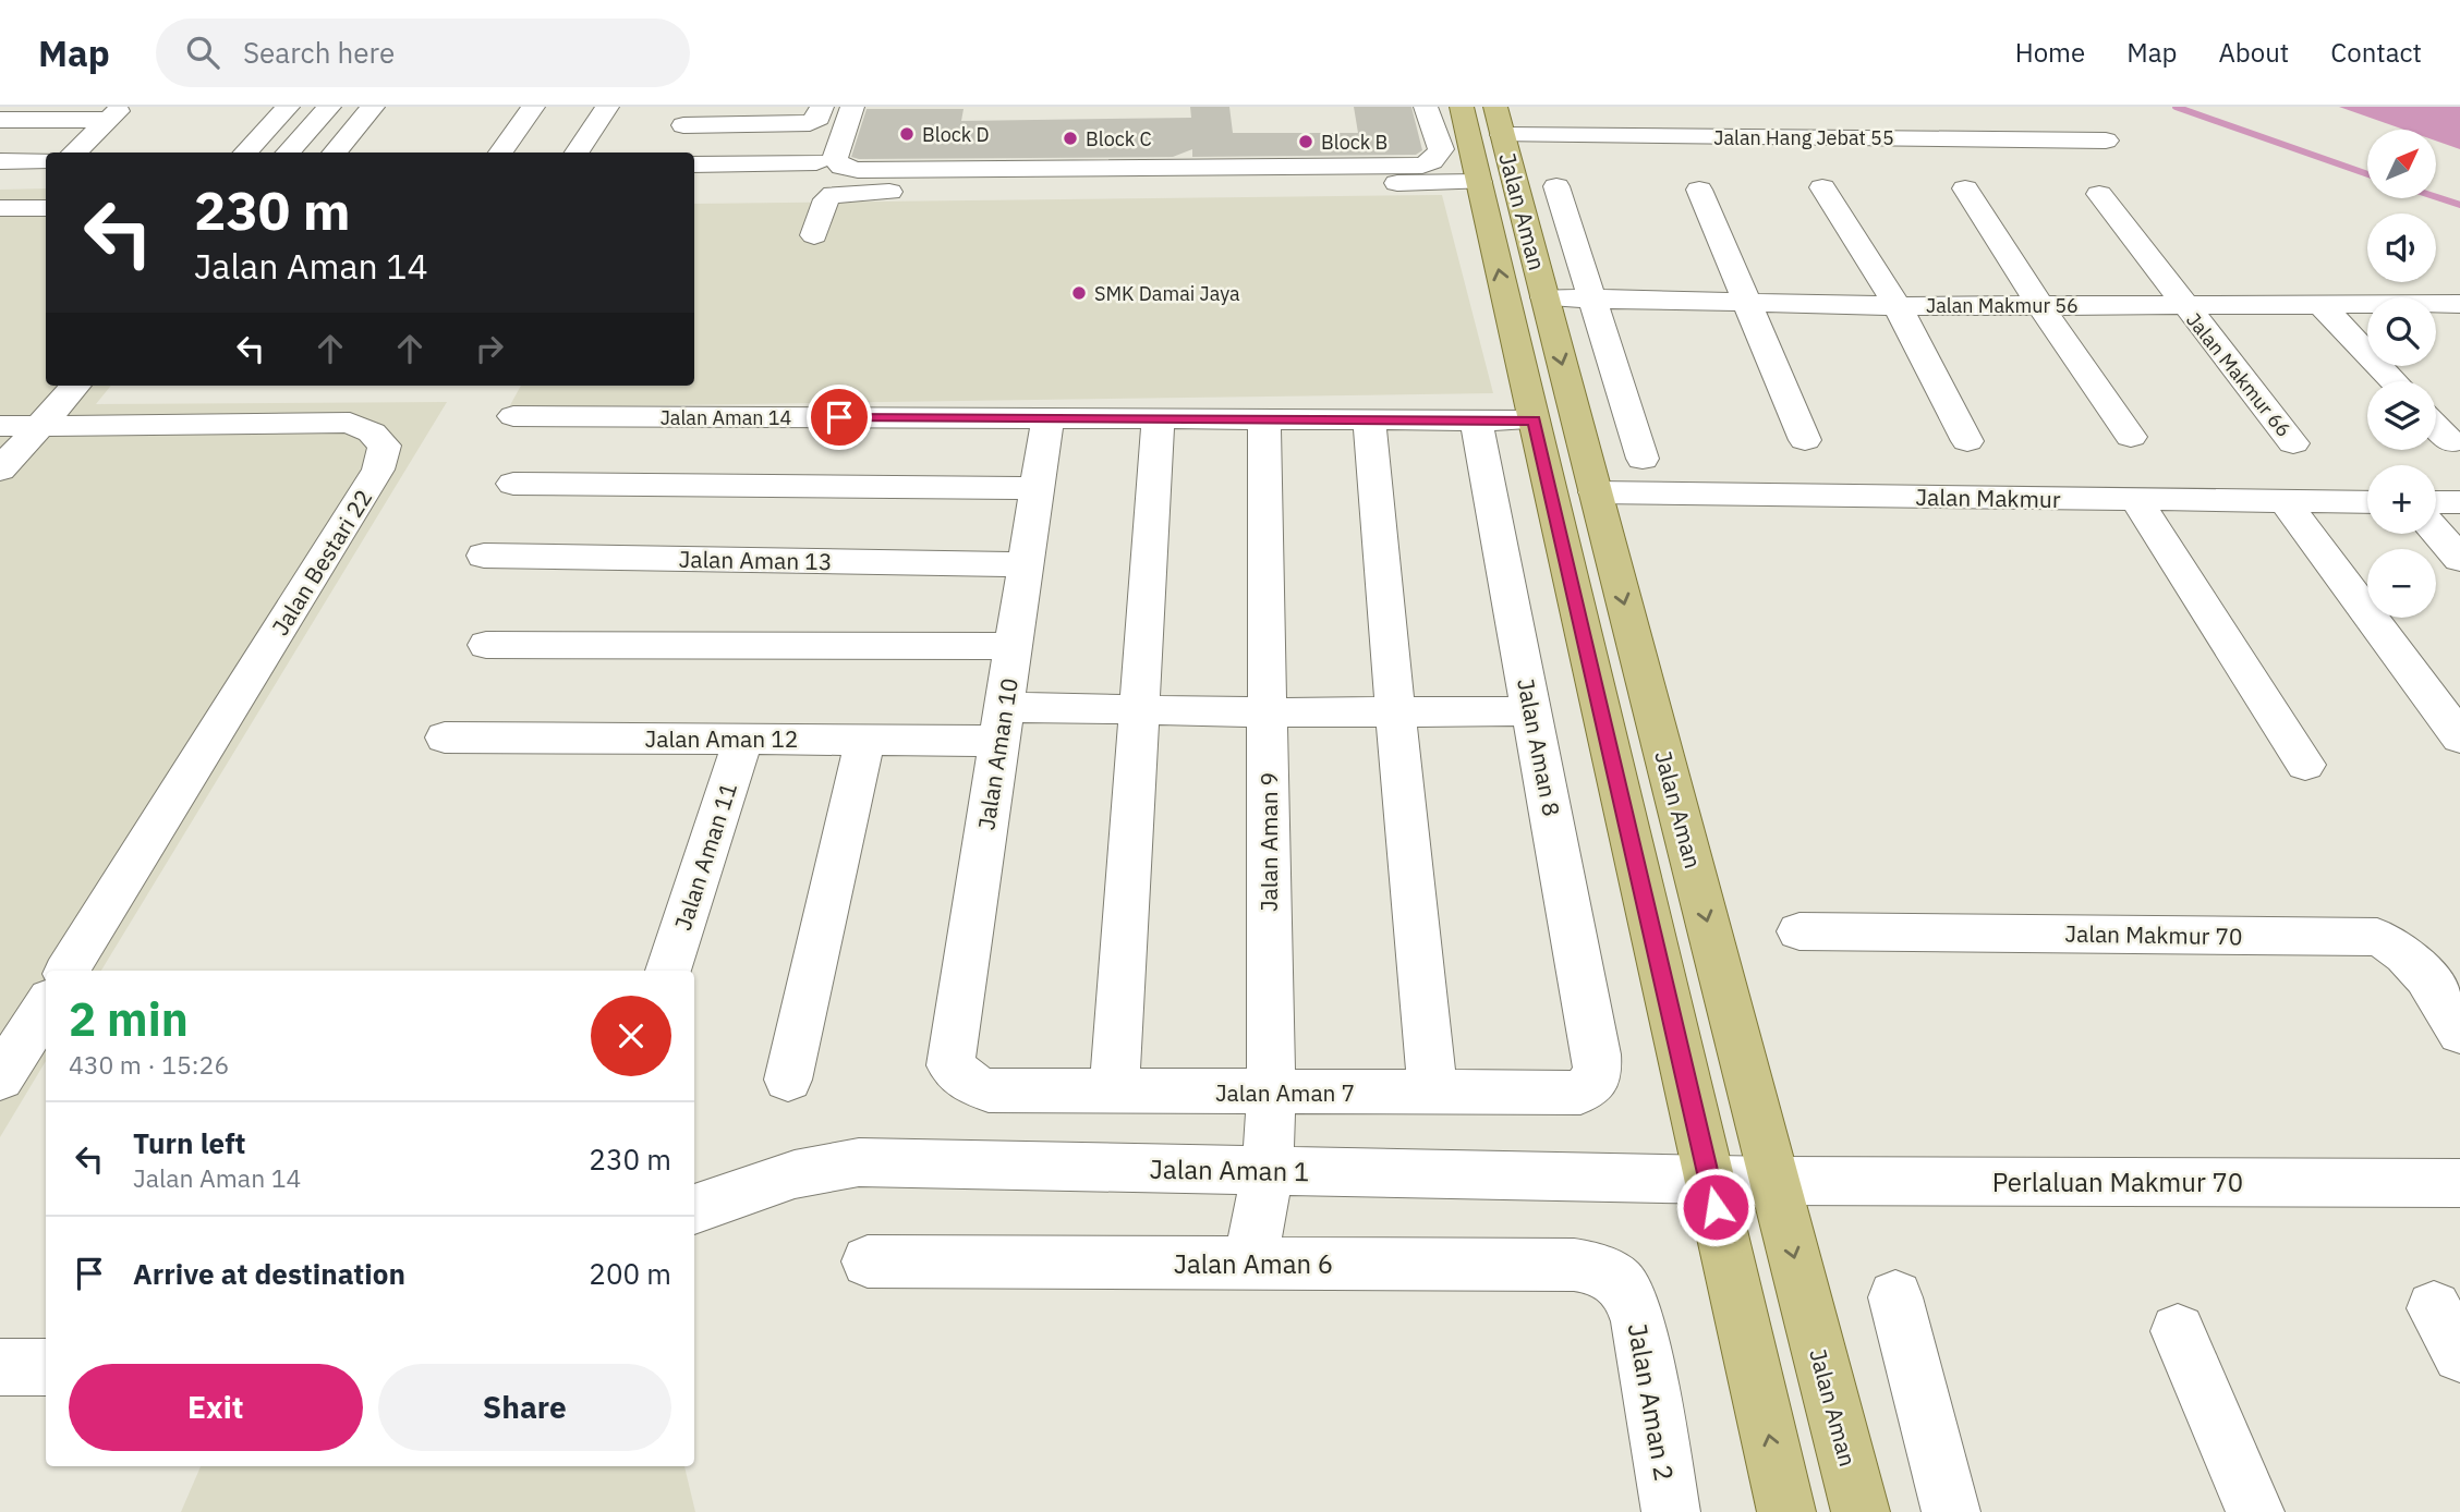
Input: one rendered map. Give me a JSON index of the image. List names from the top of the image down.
{
  "streets": {
    "main road": ["Jalan Aman"],
    "street": [
      "Jalan Hang Jebat 55",
      "Jalan Makmur 56",
      "Jalan Makmur 66",
      "Jalan Aman 14",
      "Jalan Makmur",
      "Jalan Aman 13",
      "Jalan Bestari 22",
      "Jalan Aman 12",
      "Jalan Aman 8",
      "Jalan Aman 10",
      "Jalan Aman 9",
      "Jalan Aman 11",
      "Jalan Makmur 70",
      "Jalan Aman 7",
      "Jalan Aman 1",
      "Perlaluan Makmur 70",
      "Jalan Aman 6",
      "Jalan Aman 2"
    ]
  },
  "crossings": [
    ["Jalan Hang Jebat 55", "Jalan Aman"],
    ["Jalan Aman", "Jalan Makmur 56"],
    ["Jalan Aman", "Jalan Aman 14"],
    ["Jalan Aman", "Jalan Makmur"],
    ["Jalan Aman", "Jalan Aman 1"],
    ["Jalan Aman", "Perlaluan Makmur 70"],
    ["Jalan Makmur 56", "Jalan Makmur 66"],
    ["Jalan Aman 14", "Jalan Aman 8"],
    ["Jalan Aman 14", "Jalan Aman 10"],
    ["Jalan Aman 14", "Jalan Aman 9"],
    ["Jalan Aman 13", "Jalan Aman 10"],
    ["Jalan Aman 12", "Jalan Aman 8"],
    ["Jalan Aman 12", "Jalan Aman 10"],
    ["Jalan Aman 12", "Jalan Aman 9"],
    ["Jalan Aman 12", "Jalan Aman 11"],
    ["Jalan Aman 8", "Jalan Aman 7"],
    ["Jalan Aman 10", "Jalan Aman 7"],
    ["Jalan Aman 9", "Jalan Aman 7"],
    ["Jalan Aman 9", "Jalan Aman 1"],
    ["Jalan Aman 9", "Jalan Aman 6"],
    ["Jalan Aman 1", "Perlaluan Makmur 70"],
    ["Jalan Aman 6", "Jalan Aman 2"]
  ],
  "places": [
    "Block D",
    "Block C",
    "Block B",
    "SMK Damai Jaya"
  ],
  "north": "top right",
  "page": {
    "header": "Map",
    "search": "Search here",
    "nav": [
      "Home",
      "Map",
      "About",
      "Contact"
    ],
    "map_buttons": ["+", "−"],
    "turn": ["230 m", "Jalan Aman 14"],
    "heading": ["2 min", "430 m · 15:26"],
    "list": [
      {
        "name": "Turn left",
        "note": "Jalan Aman 14",
        "value": "230 m"
      },
      {
        "name": "Arrive at destination",
        "value": "200 m"
      }
    ],
    "buttons": ["Exit", "Share"]
  }
}
